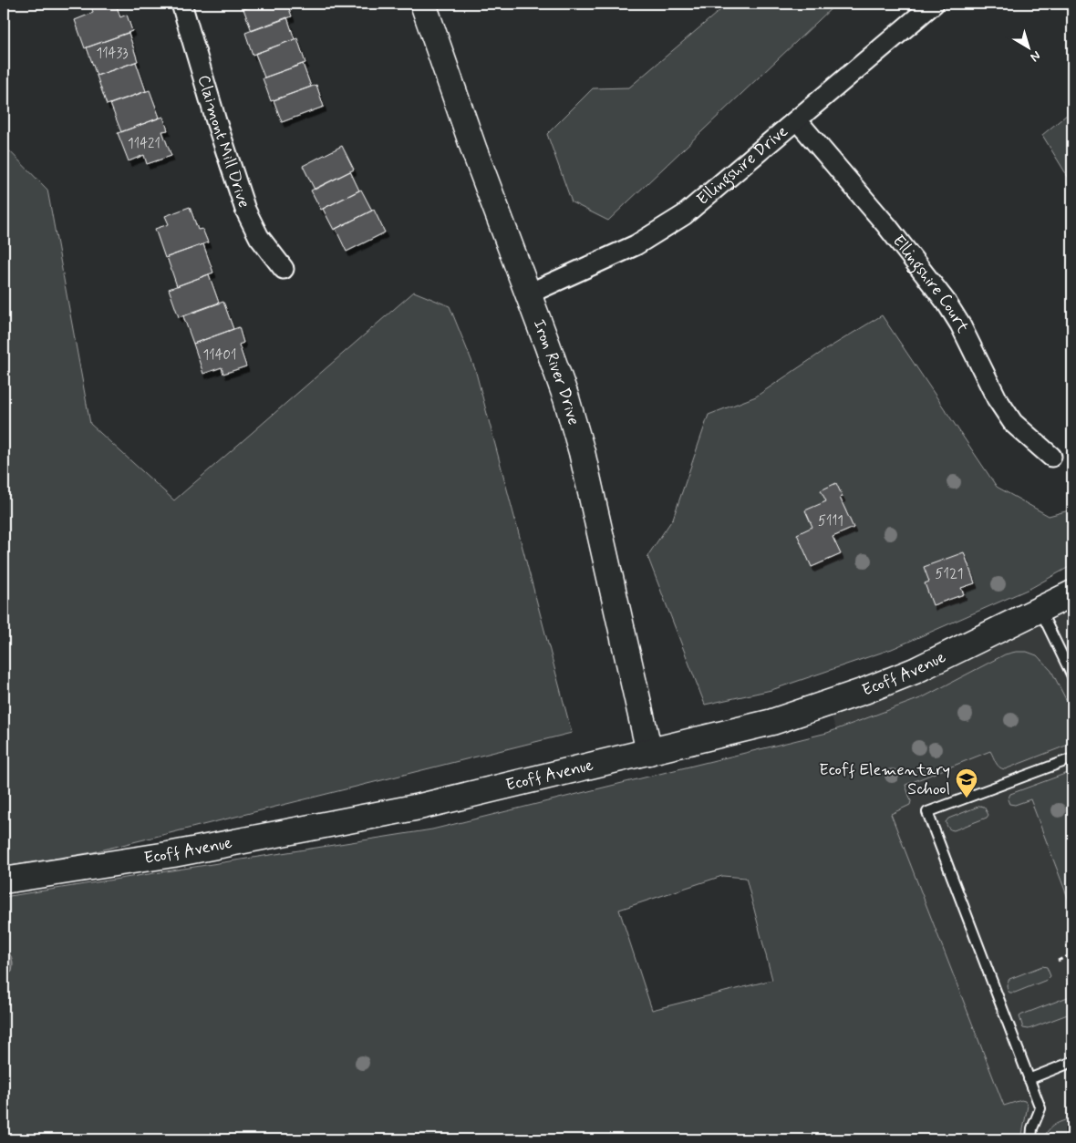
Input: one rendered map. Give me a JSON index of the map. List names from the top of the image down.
{
  "streets": {
    "street": [
      "Claimont Mill Drive",
      "Ellingshire Drive",
      "Ellingshire Court",
      "Iron River Drive",
      "Ecoff Avenue"
    ]
  },
  "crossings": [
    ["Ellingshire Drive", "Ellingshire Court"],
    ["Ellingshire Drive", "Iron River Drive"],
    ["Iron River Drive", "Ecoff Avenue"]
  ],
  "places": {
    "school or university": ["Ecoff Elementary School"]
  },
  "house_numbers": [
    "11433",
    "11421",
    "11401",
    "5111",
    "5121"
  ],
  "north": "bottom right"
}
